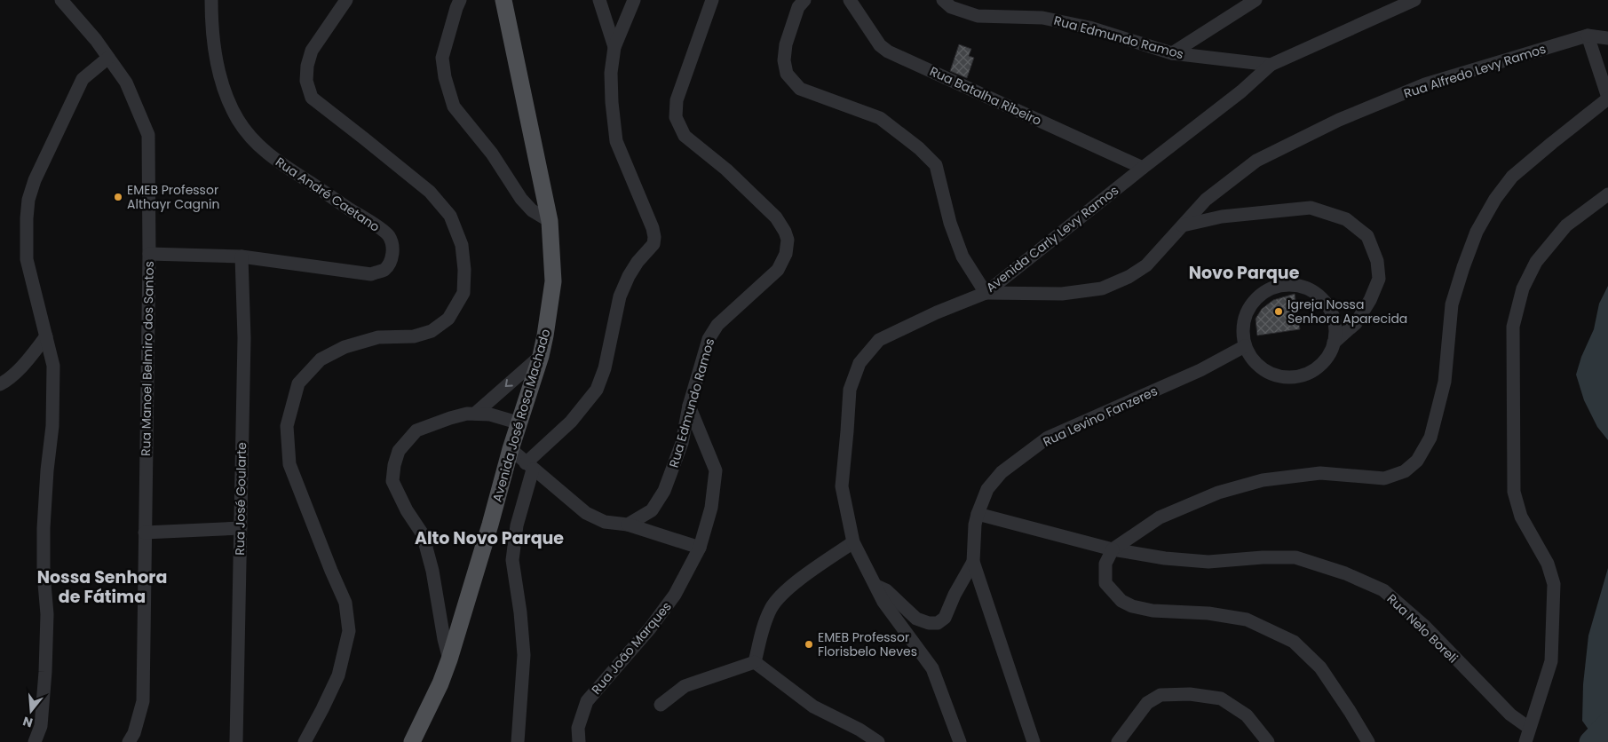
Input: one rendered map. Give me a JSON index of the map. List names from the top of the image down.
{
  "streets": {
    "main road": ["Avenida José Rosa Machado"],
    "street": [
      "Rua Edmundo Ramos",
      "Rua Alfredo Levy Ramos",
      "Rua Batalha Ribeiro",
      "Rua André Caetano",
      "Avenida Carly Levy Ramos",
      "Rua Manoel Belmiro dos Santos",
      "Rua Levino Fanzeres",
      "Rua José Goularte",
      "Rua Nelo Boreli",
      "Rua João Marques"
    ]
  },
  "crossings": [
    ["Rua Edmundo Ramos", "Avenida Carly Levy Ramos"],
    ["Rua Edmundo Ramos", "Rua João Marques"],
    ["Rua Alfredo Levy Ramos", "Avenida Carly Levy Ramos"],
    ["Rua Batalha Ribeiro", "Avenida Carly Levy Ramos"],
    ["Rua André Caetano", "Rua Manoel Belmiro dos Santos"],
    ["Rua André Caetano", "Rua José Goularte"],
    ["Rua Levino Fanzeres", "Rua Nelo Boreli"]
  ],
  "districts": ["Novo Parque", "Alto Novo Parque", "Nossa Senhora de Fátima"],
  "places": ["EMEB Professor Althayr Cagnin", "Igreja Nossa Senhora Aparecida", "EMEB Professor Florisbelo Neves"],
  "north": "bottom"
}
